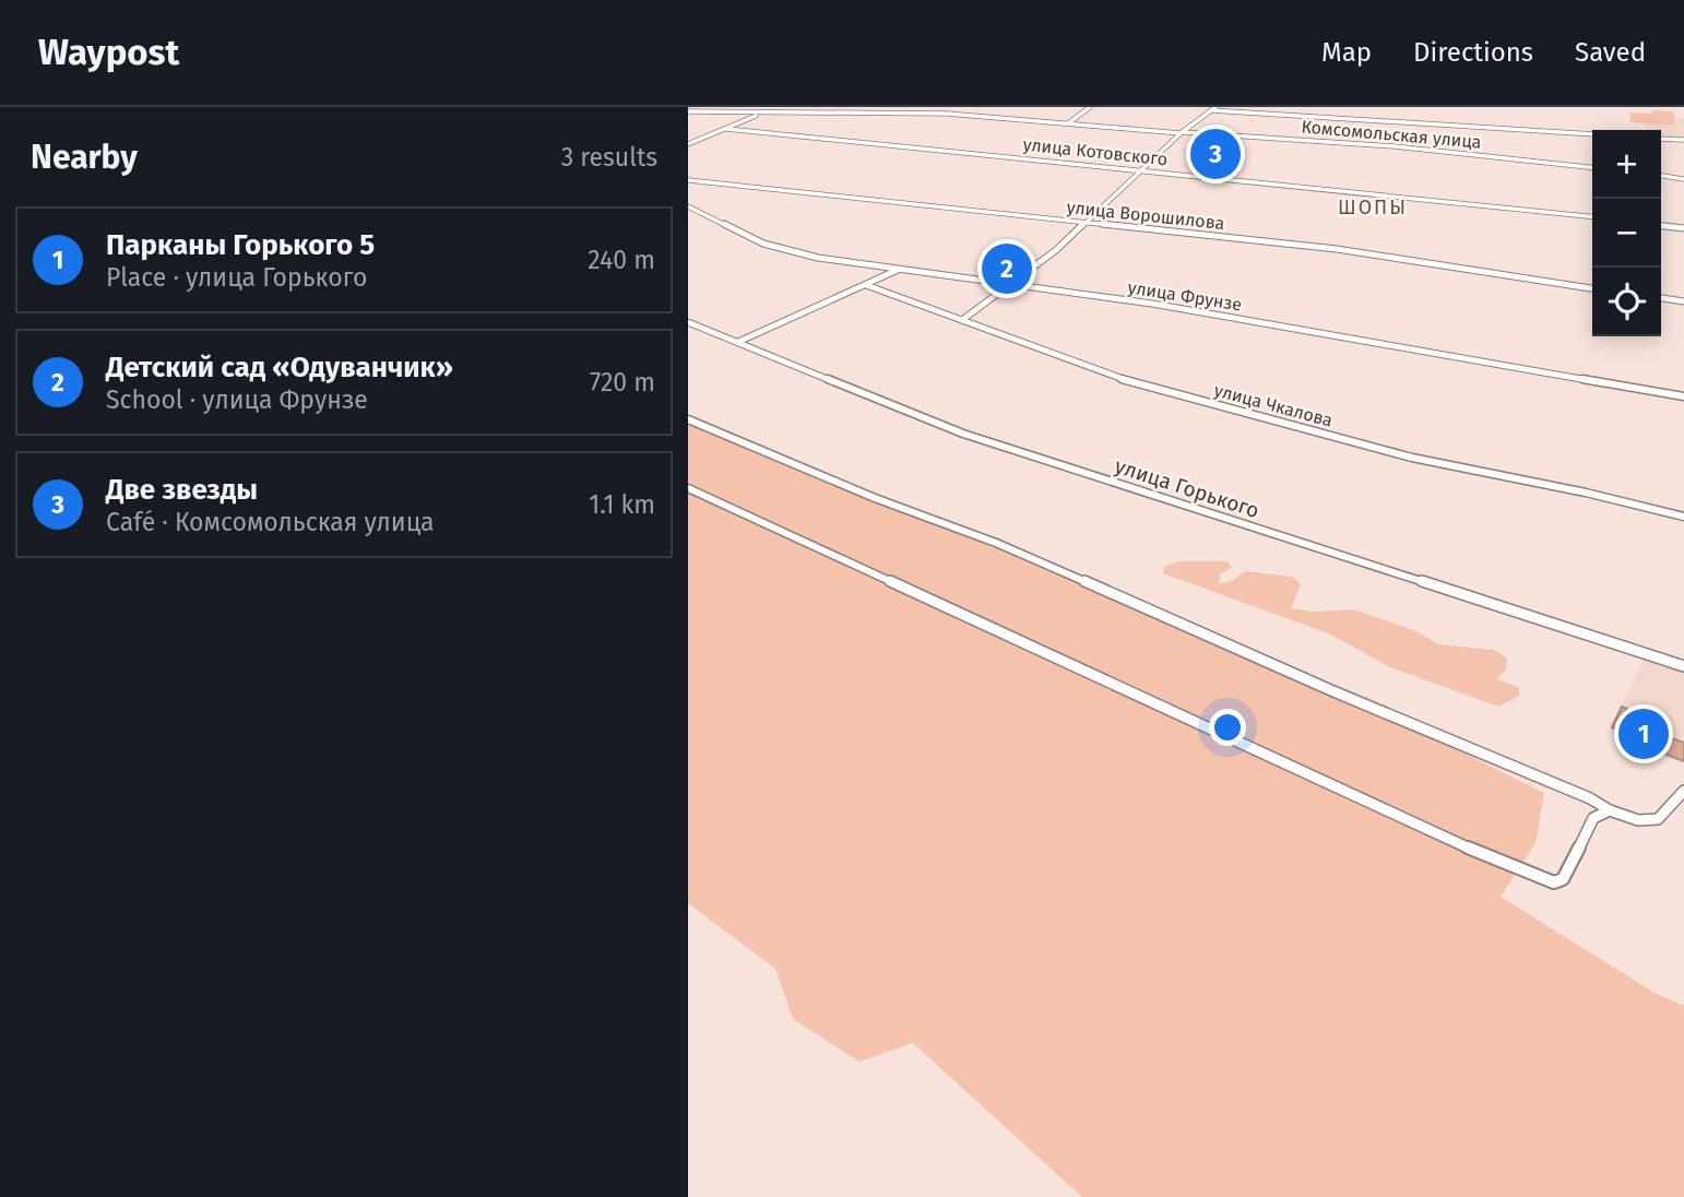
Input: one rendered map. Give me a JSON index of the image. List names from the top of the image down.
{
  "streets": {
    "street": [
      "Комсомольская улица",
      "улица Котовского",
      "улица Ворошилова",
      "улица Фрунзе",
      "улица Чкалова",
      "улица Горького"
    ]
  },
  "districts": ["ШОПЫ"],
  "page": {
    "header": "Waypost",
    "nav": ["Map", "Directions", "Saved"],
    "heading": ["Nearby", "3 results"],
    "pins": ["3", "2", "1"],
    "map_buttons": ["+", "−"],
    "list": [
      {
        "mark": "1",
        "name": "Парканы Горького 5",
        "note": "Place · улица Горького",
        "value": "240 m"
      },
      {
        "mark": "2",
        "name": "Детский сад «Одуванчик»",
        "note": "School · улица Фрунзе",
        "value": "720 m"
      },
      {
        "mark": "3",
        "name": "Две звезды",
        "note": "Café · Комсомольская улица",
        "value": "1.1 km"
      }
    ]
  }
}
